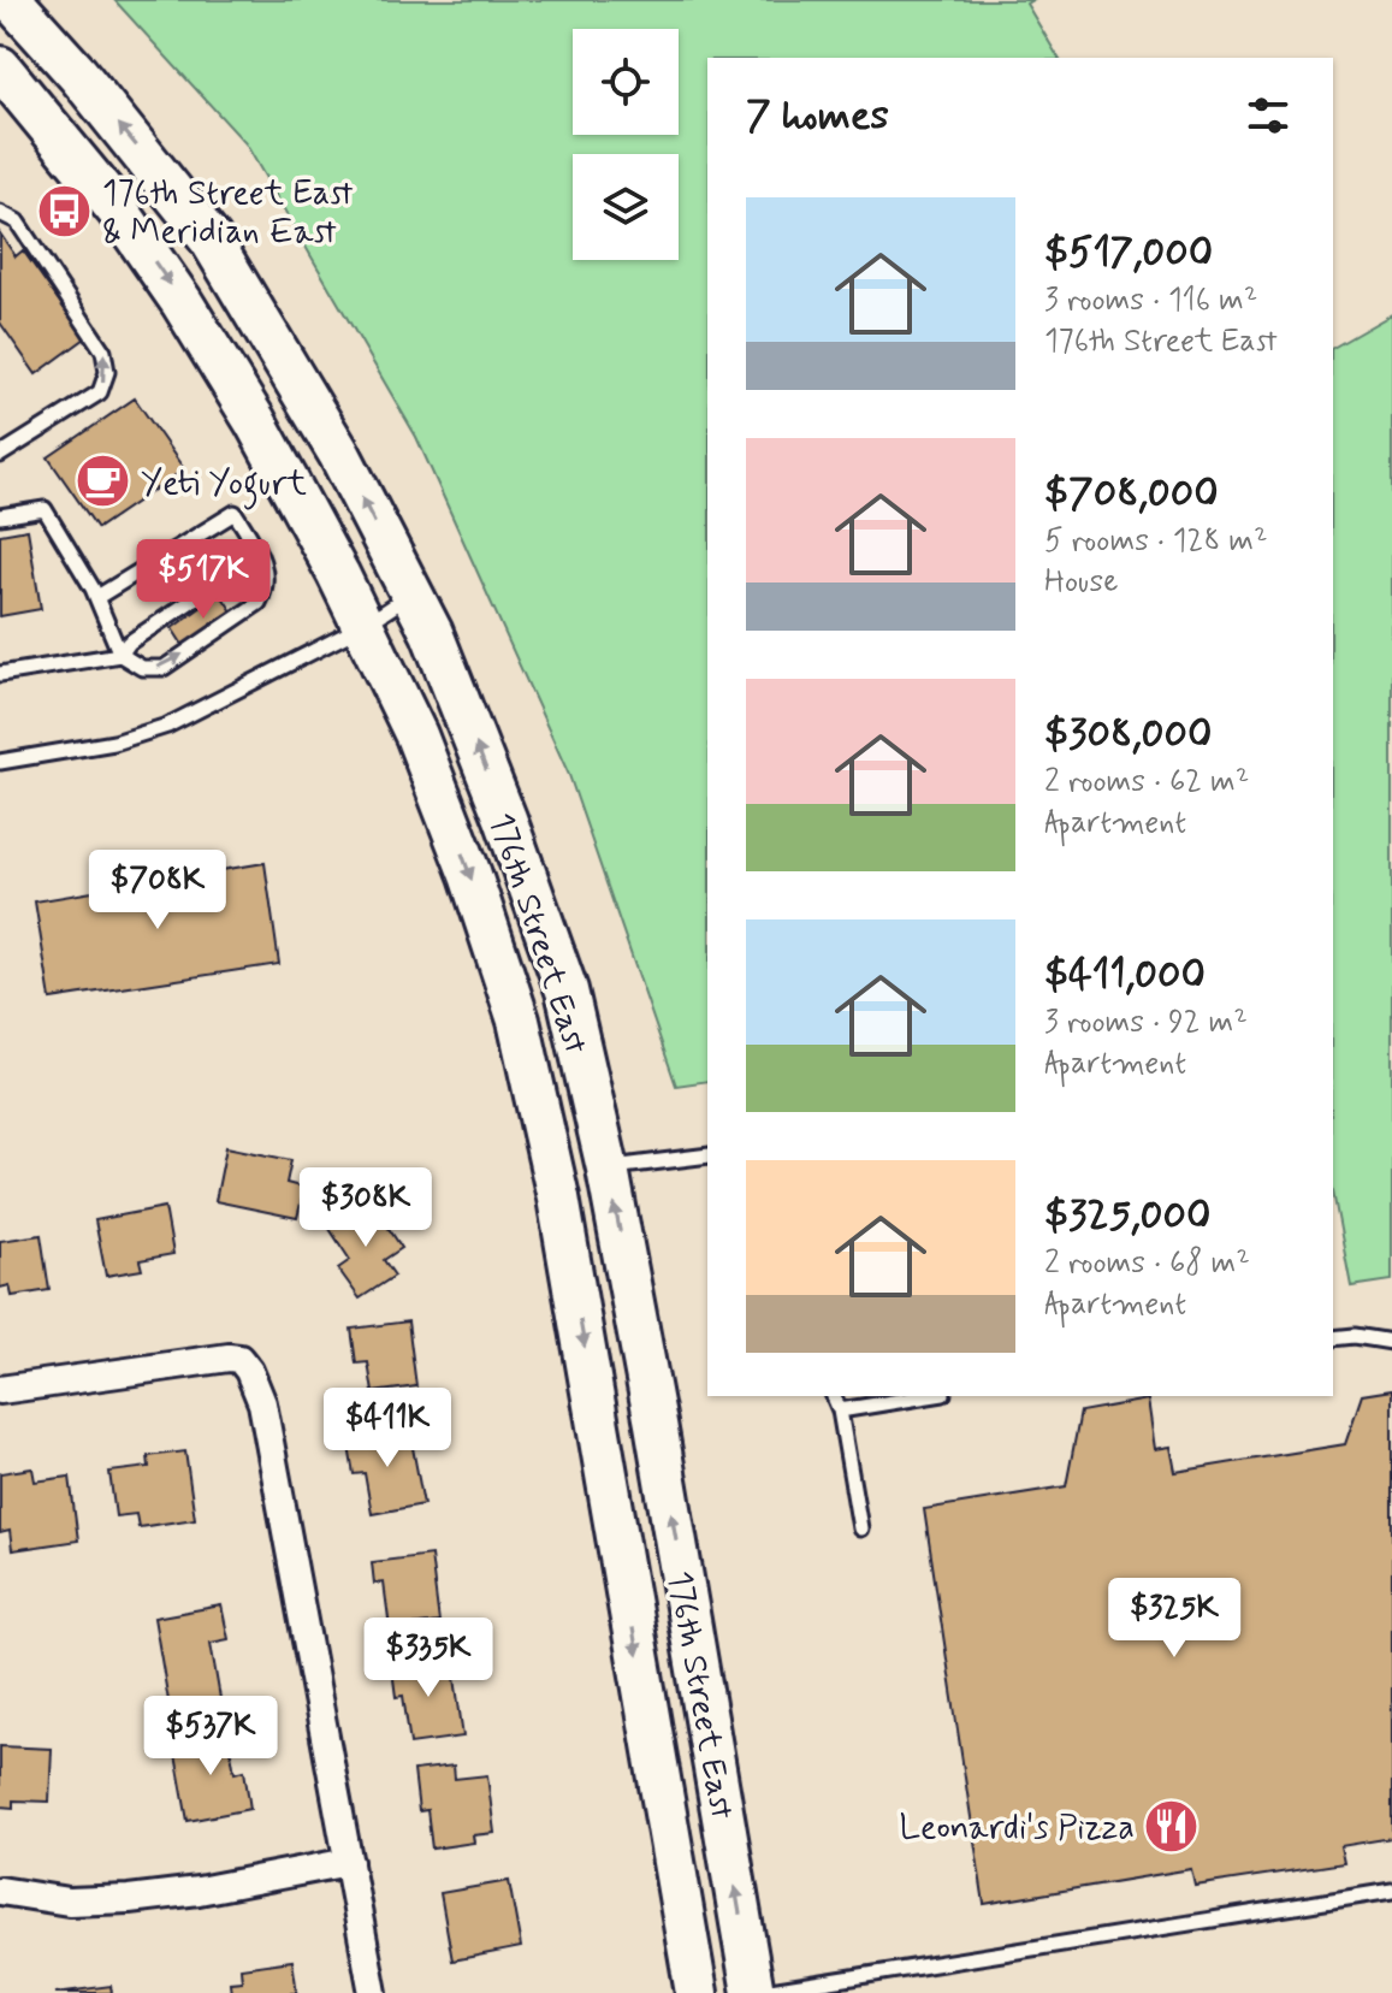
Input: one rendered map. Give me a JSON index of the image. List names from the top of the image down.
{
  "streets": {
    "main road": ["176th Street East"]
  },
  "places": {
    "bus stop": ["176th Street East & Meridian East"],
    "cafe": ["Yeti Yogurt"],
    "restaurant": ["Leonardi's Pizza"]
  },
  "page": {
    "heading": "7 homes",
    "list": [
      {
        "name": "$517,000",
        "note": "3 rooms · 116 m² · 176th Street East"
      },
      {
        "name": "$708,000",
        "note": "5 rooms · 128 m² · House"
      },
      {
        "name": "$308,000",
        "note": "2 rooms · 62 m² · Apartment"
      },
      {
        "name": "$411,000",
        "note": "3 rooms · 92 m² · Apartment"
      },
      {
        "name": "$325,000",
        "note": "2 rooms · 68 m² · Apartment"
      }
    ],
    "price": [
      "$517K",
      "$708K",
      "$308K",
      "$411K",
      "$325K",
      "$335K",
      "$537K"
    ]
  }
}
